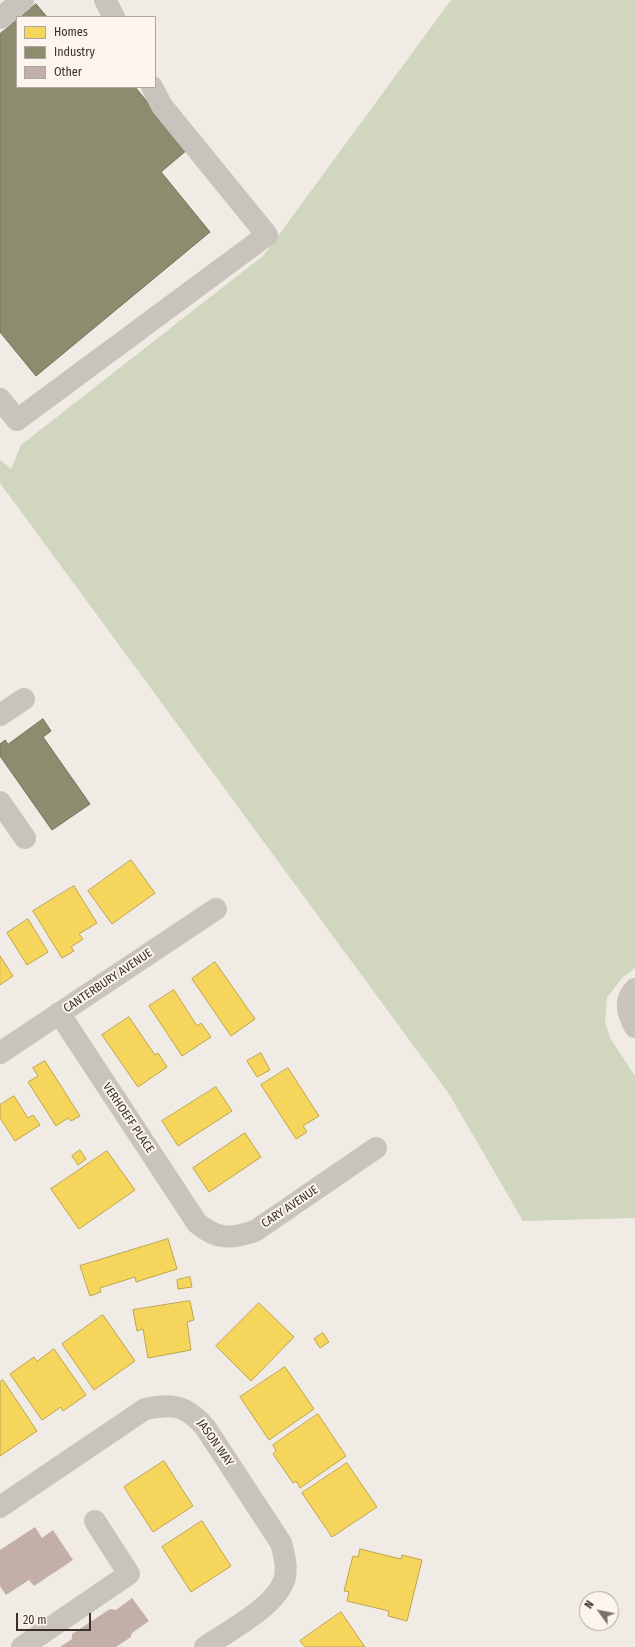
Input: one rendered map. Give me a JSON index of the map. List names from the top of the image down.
{
  "streets": {
    "street": [
      "CANTERBURY AVENUE",
      "VERHOEFF PLACE",
      "CARY AVENUE",
      "JASON WAY"
    ]
  },
  "crossings": [
    ["CANTERBURY AVENUE", "VERHOEFF PLACE"],
    ["VERHOEFF PLACE", "CARY AVENUE"]
  ],
  "legend": ["Homes", "Industry", "Other"],
  "scale_bar": "20 m",
  "north": "top left"
}
